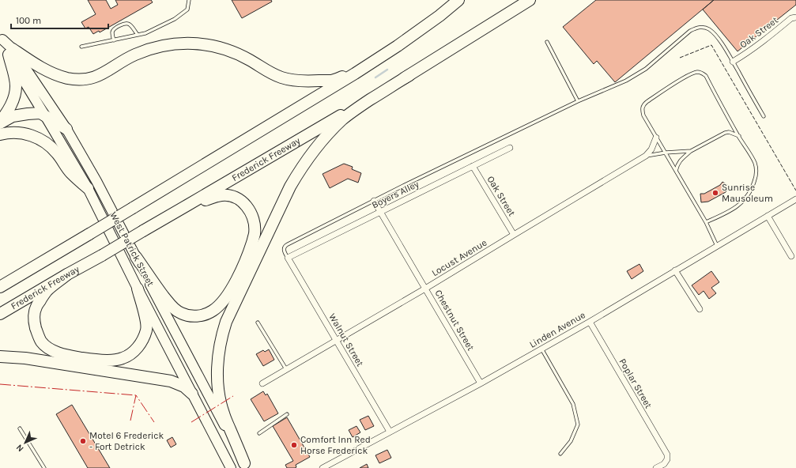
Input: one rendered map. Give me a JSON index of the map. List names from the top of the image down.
{
  "streets": {
    "highway": ["Frederick Freeway"],
    "main road": ["West Patrick Street"],
    "street": [
      "Oak Street",
      "Boyers Alley",
      "Locust Avenue",
      "Chestnut Street",
      "Linden Avenue",
      "Walnut Street",
      "Poplar Street"
    ]
  },
  "crossings": [
    ["Oak Street", "Boyers Alley"],
    ["Oak Street", "Locust Avenue"],
    ["Boyers Alley", "Chestnut Street"],
    ["Boyers Alley", "Walnut Street"],
    ["Locust Avenue", "Chestnut Street"],
    ["Locust Avenue", "Walnut Street"],
    ["Chestnut Street", "Linden Avenue"],
    ["Linden Avenue", "Walnut Street"],
    ["Linden Avenue", "Poplar Street"]
  ],
  "places": ["Sunrise Mausoleum", "Motel 6 Frederick - Fort Detrick", "Comfort Inn Red Horse Frederick"],
  "scale_bar": "100 m",
  "north": "bottom left"
}
